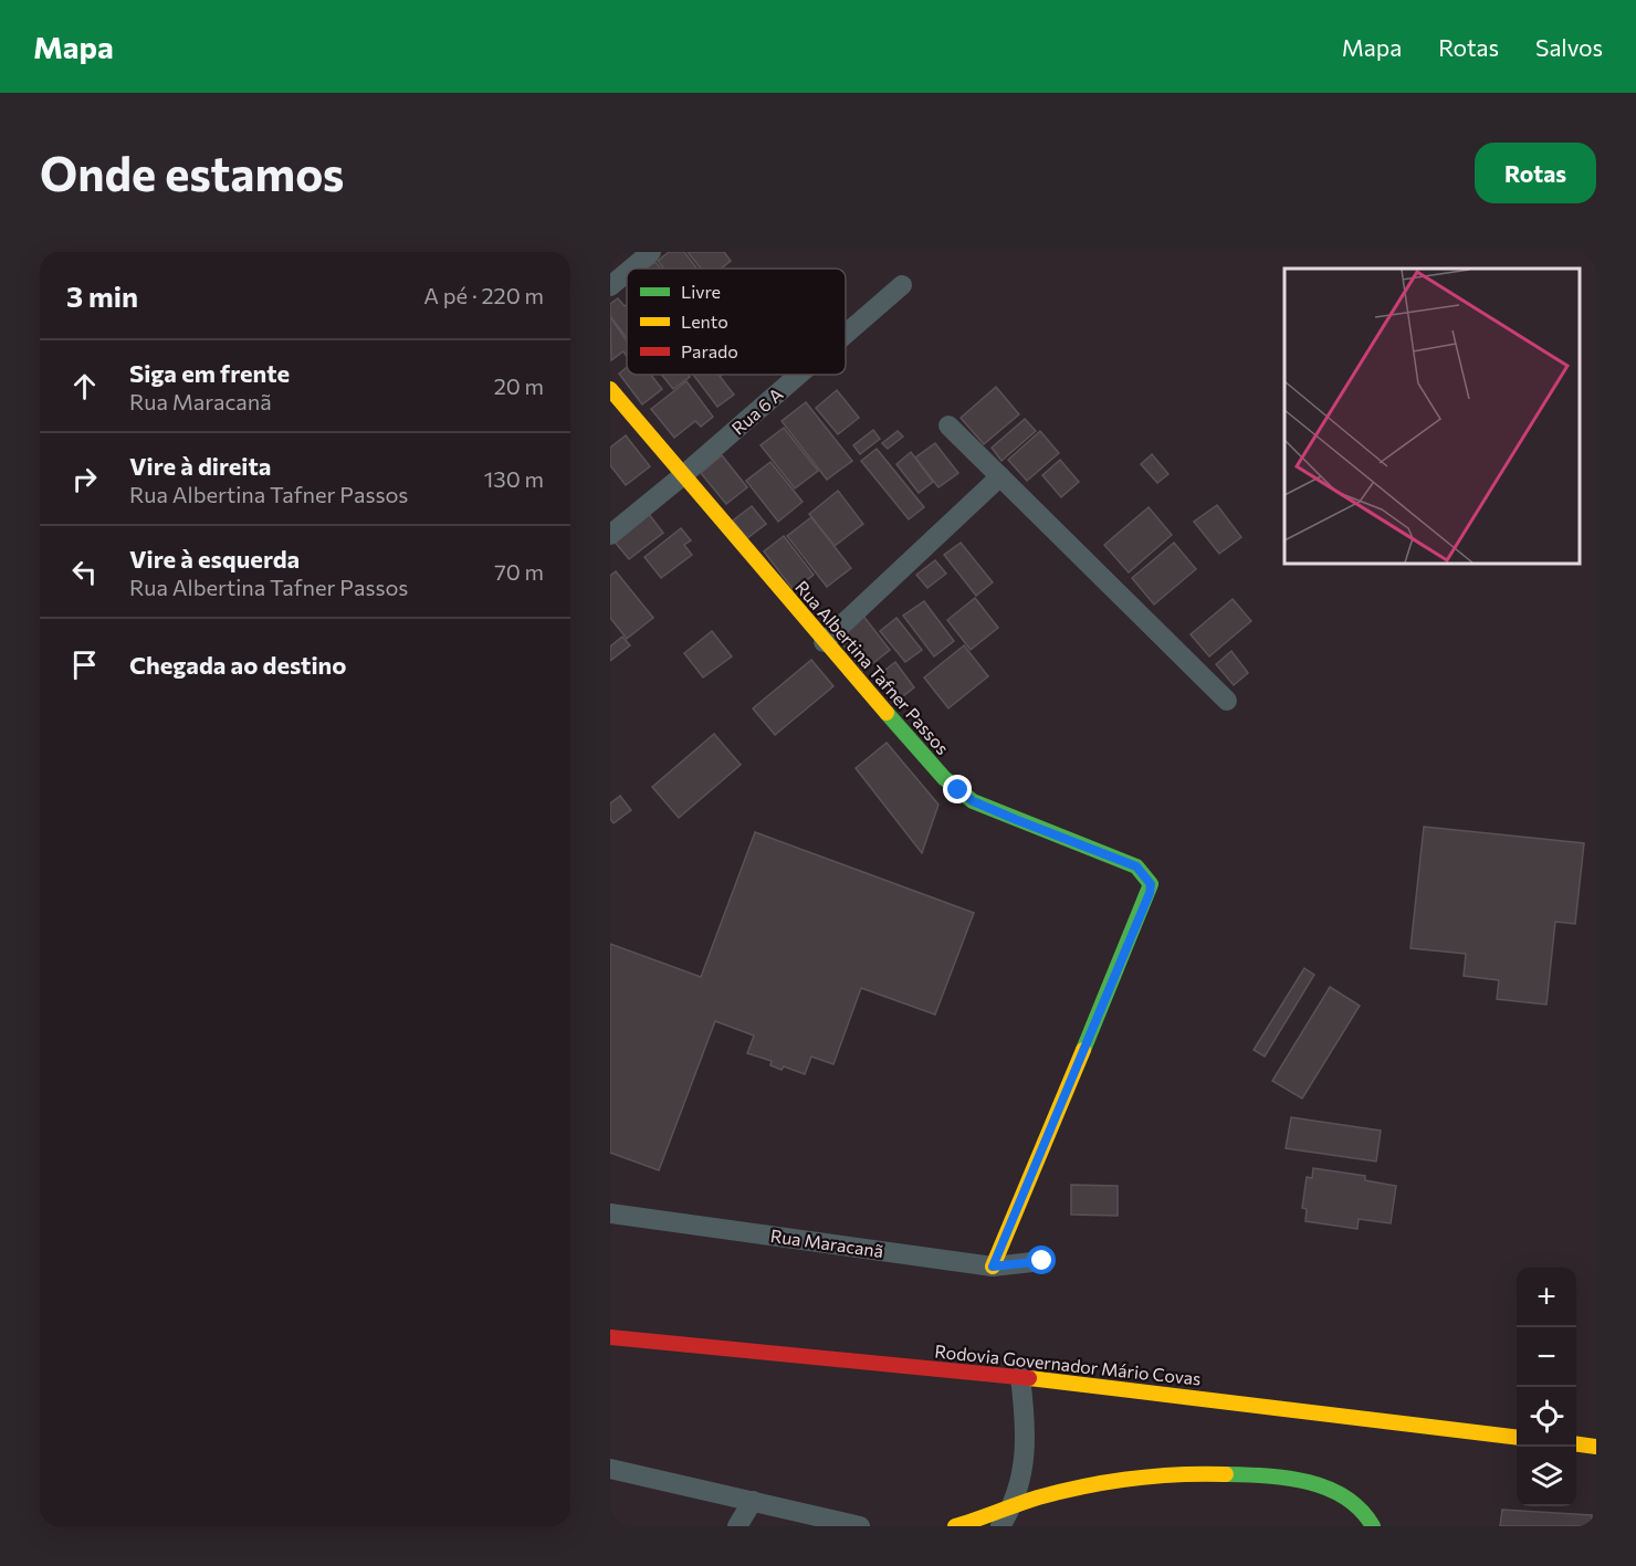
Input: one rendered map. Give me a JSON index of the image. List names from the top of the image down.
{
  "streets": {
    "main road": ["Rua Albertina Tafner Passos", "Rodovia Governador Mário Covas"],
    "street": ["Rua 6 A", "Rua Maracanã"]
  },
  "crossings": [
    ["Rua 6 A", "Rua Albertina Tafner Passos"],
    ["Rua Albertina Tafner Passos", "Rua Maracanã"]
  ],
  "legend": ["Livre", "Lento", "Parado"],
  "page": {
    "header": "Mapa",
    "nav": ["Mapa", "Rotas", "Salvos"],
    "buttons": "Rotas",
    "title": "Onde estamos",
    "heading": ["3 min", "A pé · 220 m"],
    "list": [
      ["Siga em frente", "Rua Maracanã", "20 m"],
      ["Vire à direita", "Rua Albertina Tafner Passos", "130 m"],
      ["Vire à esquerda", "Rua Albertina Tafner Passos", "70 m"],
      "Chegada ao destino"
    ],
    "map_buttons": ["+", "−"]
  }
}
